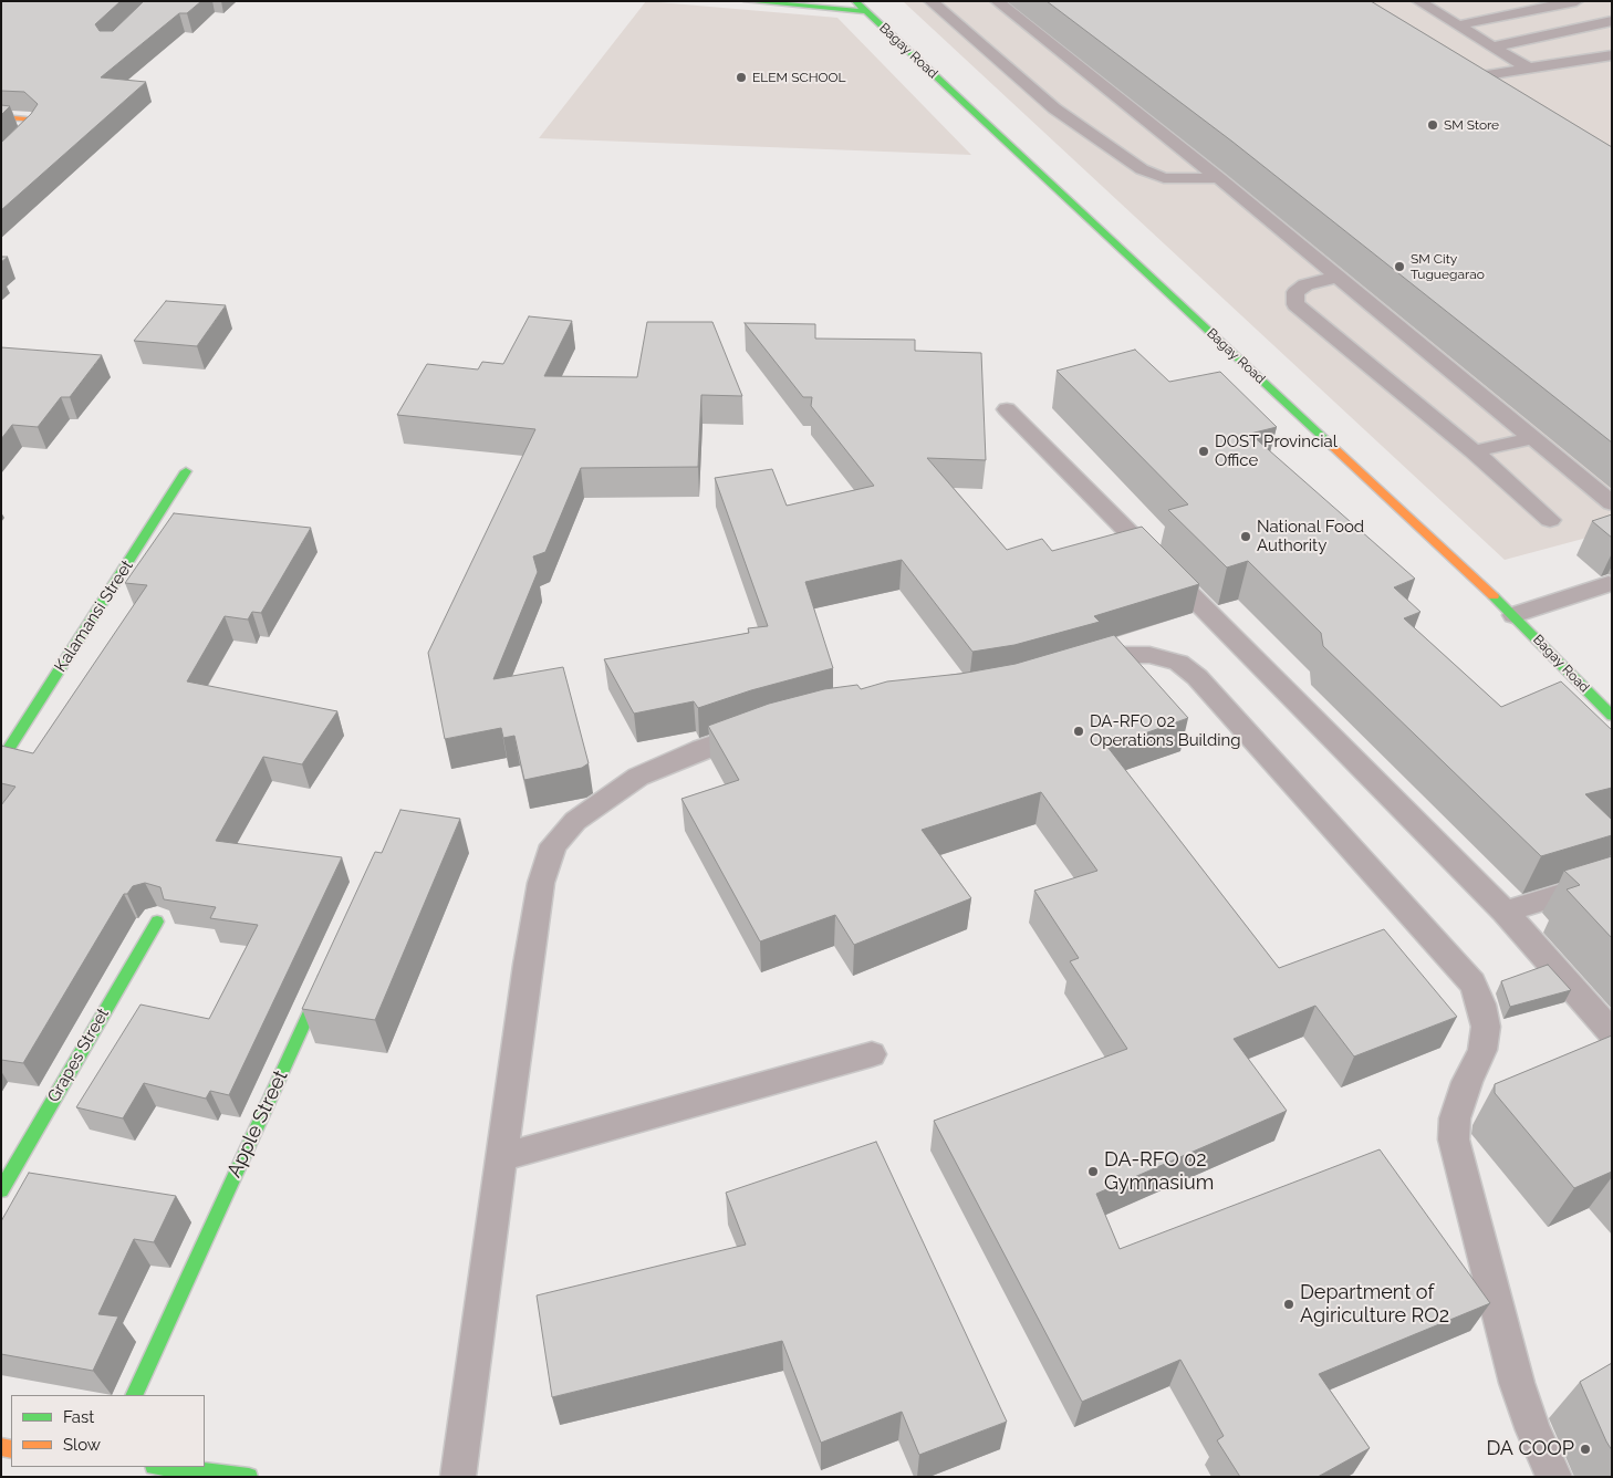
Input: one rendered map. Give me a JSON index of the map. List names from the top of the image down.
{
  "streets": {
    "main road": [
      "Bagay Road",
      "Kalamansi Street",
      "Grapes Street",
      "Apple Street"
    ]
  },
  "places": [
    "ELEM SCHOOL",
    "SM Store",
    "SM City Tuguegarao",
    "DOST Provincial Office",
    "National Food Authority",
    "DA-RFO 02 Operations Building",
    "DA-RFO 02 Gymnasium",
    "Department of Agiriculture RO2",
    "DA COOP"
  ],
  "legend": ["Fast", "Slow"]
}
